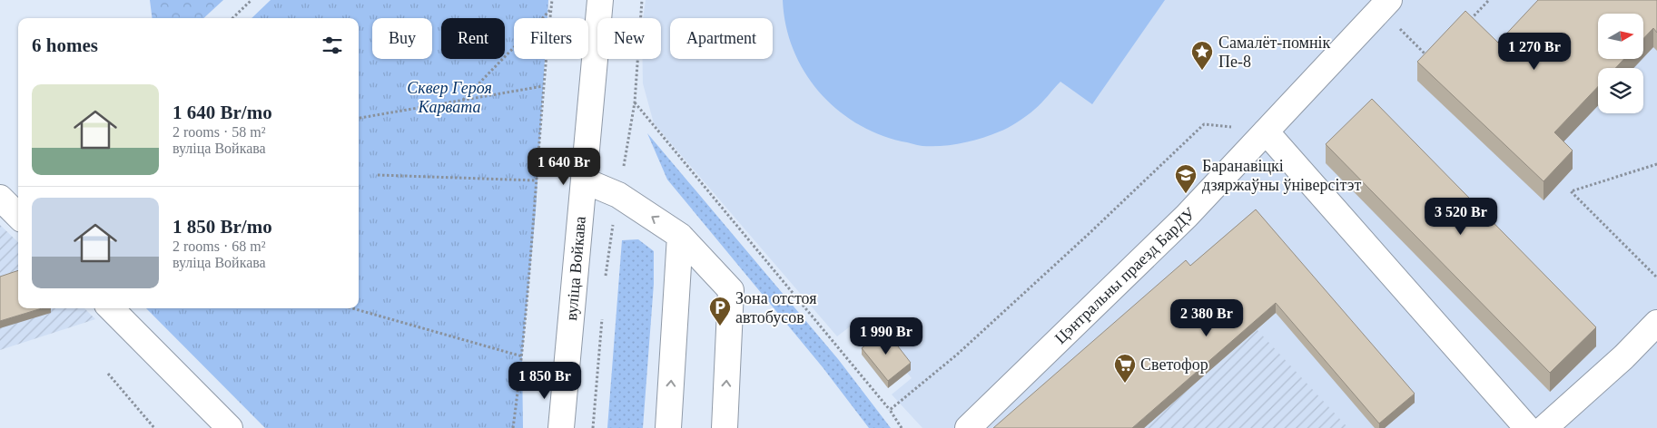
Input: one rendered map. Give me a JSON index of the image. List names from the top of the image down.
{
  "streets": {
    "main road": ["вуліца Войкава", "Цэнтральны праезд БарДУ"]
  },
  "parks": ["Сквер Героя Карвата"],
  "places": {
    "place": ["Самалёт-помнік Пе-8"],
    "school or university": ["Баранавіцкі дзяржаўны ўніверсітэт"],
    "parking": ["Зона отстоя автобусов"],
    "supermarket": ["Светофор"]
  },
  "north": "right",
  "page": {
    "chip": [
      "Buy",
      "Rent",
      "Filters",
      "New",
      "Apartment"
    ],
    "heading": "6 homes",
    "price": [
      "1 270 Br",
      "1 640 Br",
      "3 520 Br",
      "2 380 Br",
      "1 990 Br",
      "1 850 Br"
    ],
    "list": [
      {
        "name": "1 640 Br/mo",
        "note": "2 rooms · 58 m² · вуліца Войкава"
      },
      {
        "name": "1 850 Br/mo",
        "note": "2 rooms · 68 m² · вуліца Войкава"
      }
    ]
  }
}
